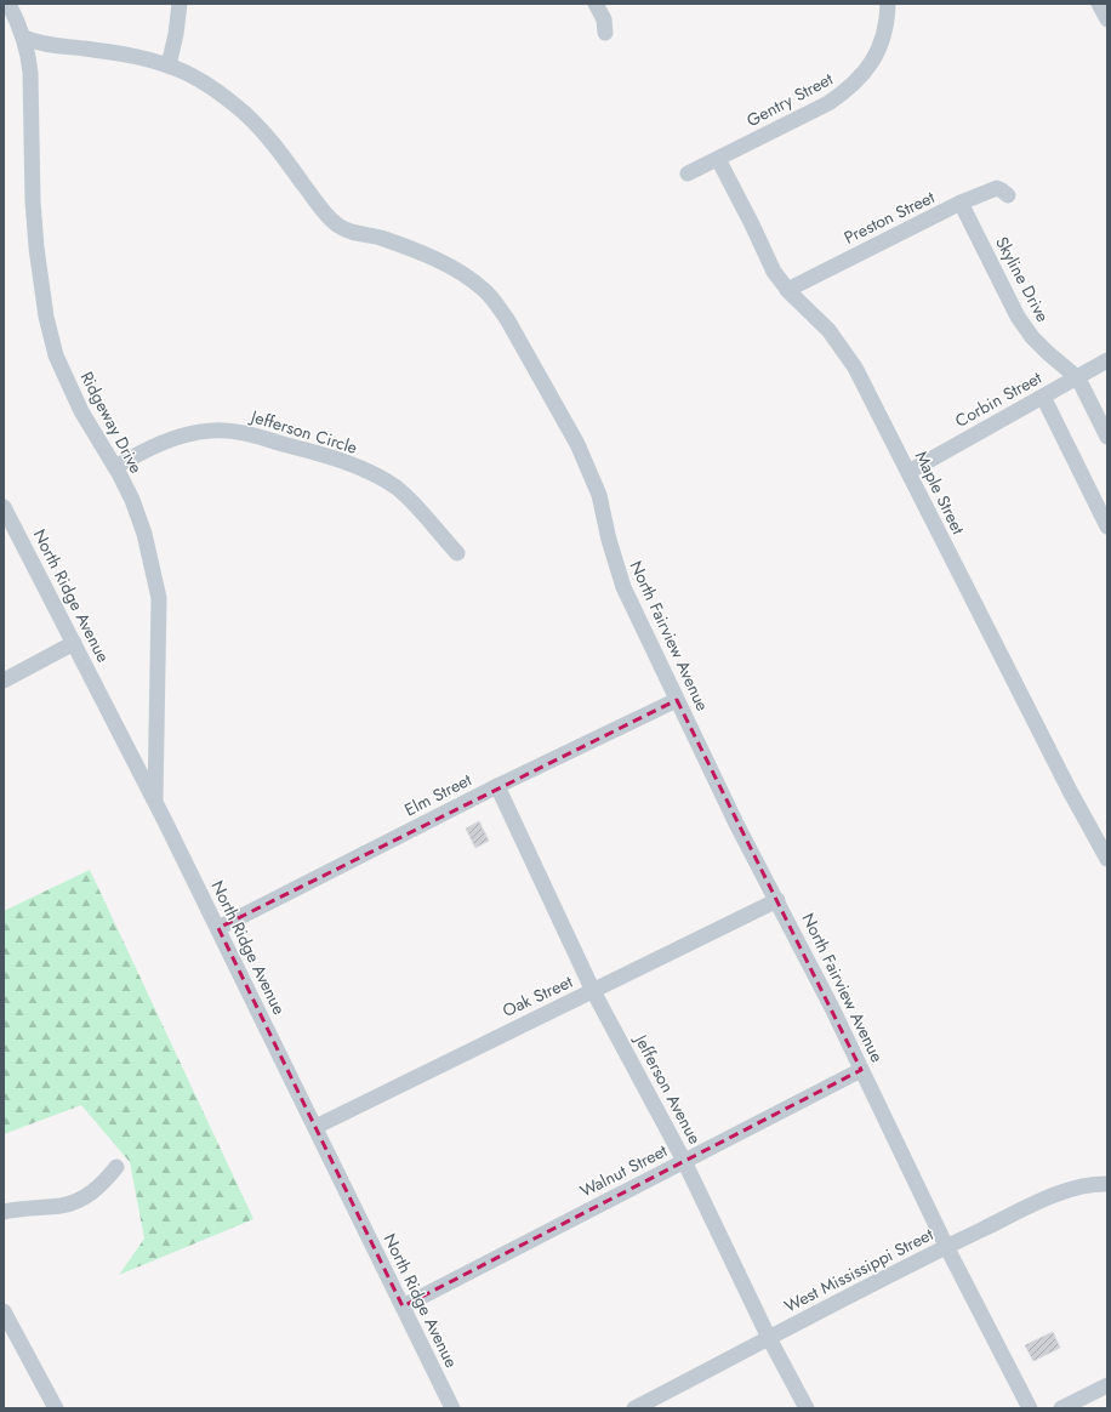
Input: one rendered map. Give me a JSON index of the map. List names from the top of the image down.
{
  "streets": {
    "street": [
      "Gentry Street",
      "Preston Street",
      "Skyline Drive",
      "Corbin Street",
      "Ridgeway Drive",
      "Jefferson Circle",
      "Maple Street",
      "North Ridge Avenue",
      "North Fairview Avenue",
      "Elm Street",
      "Oak Street",
      "Jefferson Avenue",
      "Walnut Street",
      "West Mississippi Street"
    ]
  },
  "crossings": [
    ["Gentry Street", "Maple Street"],
    ["Preston Street", "Skyline Drive"],
    ["Preston Street", "Maple Street"],
    ["Skyline Drive", "Corbin Street"],
    ["Corbin Street", "Maple Street"],
    ["Ridgeway Drive", "Jefferson Circle"],
    ["Ridgeway Drive", "North Ridge Avenue"],
    ["Ridgeway Drive", "North Fairview Avenue"],
    ["North Ridge Avenue", "Elm Street"],
    ["North Ridge Avenue", "Oak Street"],
    ["North Ridge Avenue", "Walnut Street"],
    ["North Fairview Avenue", "Elm Street"],
    ["North Fairview Avenue", "Oak Street"],
    ["North Fairview Avenue", "Walnut Street"],
    ["North Fairview Avenue", "West Mississippi Street"],
    ["Elm Street", "Jefferson Avenue"],
    ["Oak Street", "Jefferson Avenue"],
    ["Jefferson Avenue", "Walnut Street"],
    ["Jefferson Avenue", "West Mississippi Street"]
  ]
}
